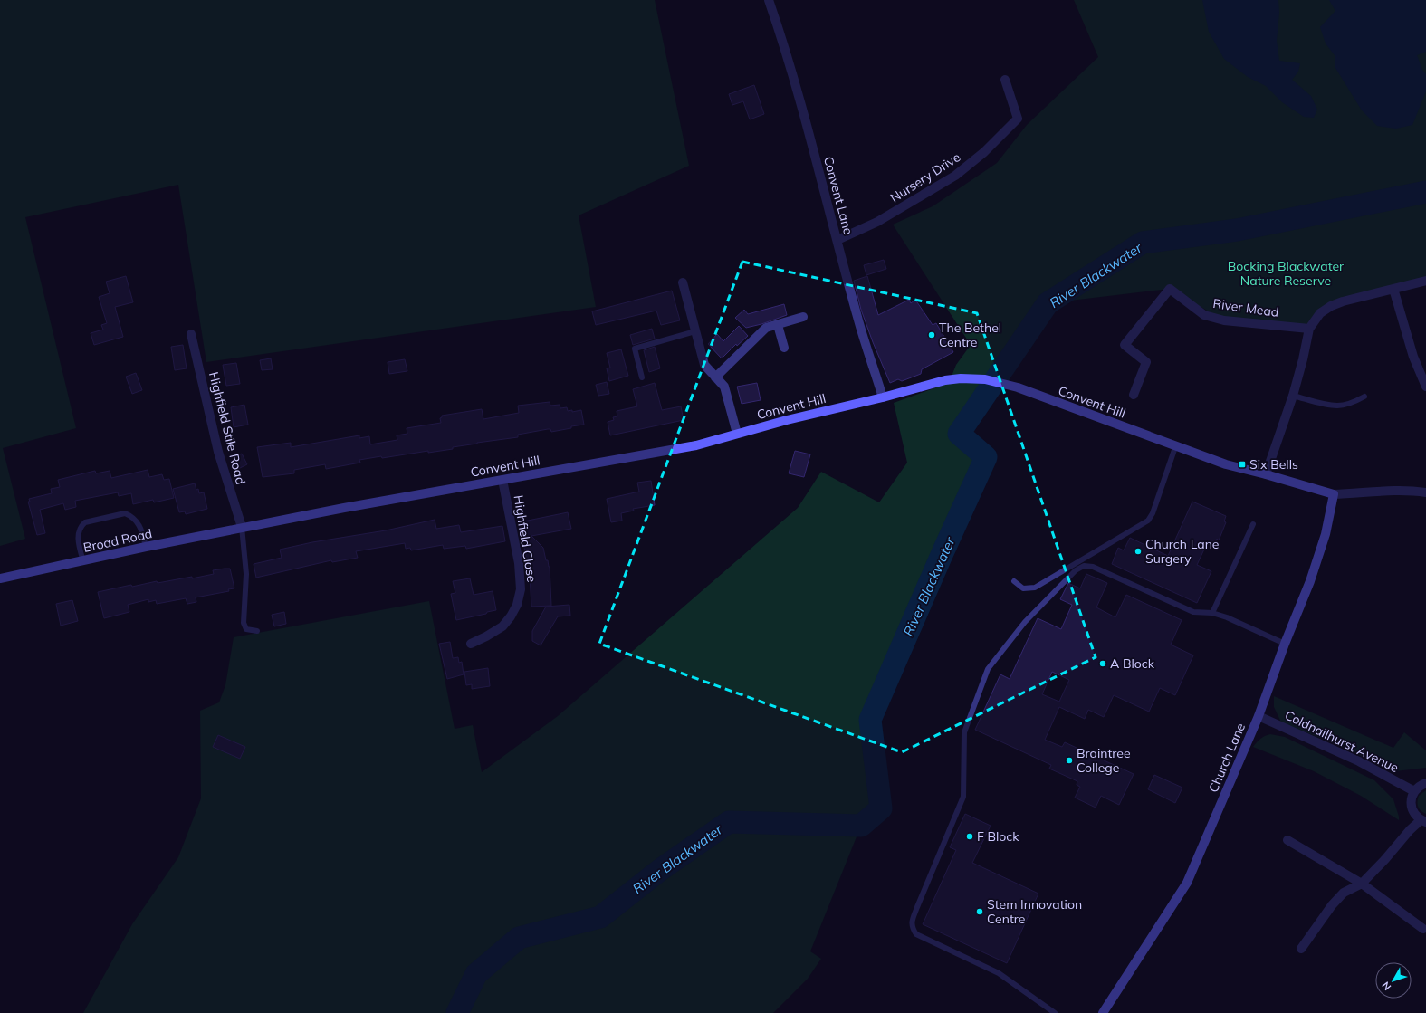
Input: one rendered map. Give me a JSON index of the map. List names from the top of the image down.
{
  "streets": {
    "main road": ["Convent Hill", "Broad Road", "Church Lane"],
    "street": [
      "Nursery Drive",
      "Convent Lane",
      "River Mead",
      "Highfield Stile Road",
      "Highfield Close",
      "Coldnailhurst Avenue"
    ]
  },
  "crossings": [
    ["Nursery Drive", "Convent Lane"],
    ["Convent Lane", "Convent Hill"],
    ["Convent Hill", "Highfield Stile Road"],
    ["Convent Hill", "Highfield Close"],
    ["Convent Hill", "Broad Road"],
    ["Convent Hill", "Church Lane"],
    ["Highfield Stile Road", "Broad Road"],
    ["Coldnailhurst Avenue", "Church Lane"]
  ],
  "water": ["River Blackwater"],
  "parks": ["Bocking Blackwater Nature Reserve"],
  "places": {
    "other": [
      "The Bethel Centre",
      "Church Lane Surgery",
      "A Block",
      "Braintree College",
      "F Block",
      "Stem Innovation Centre"
    ],
    "transit": ["Six Bells"]
  },
  "north": "bottom left"
}
